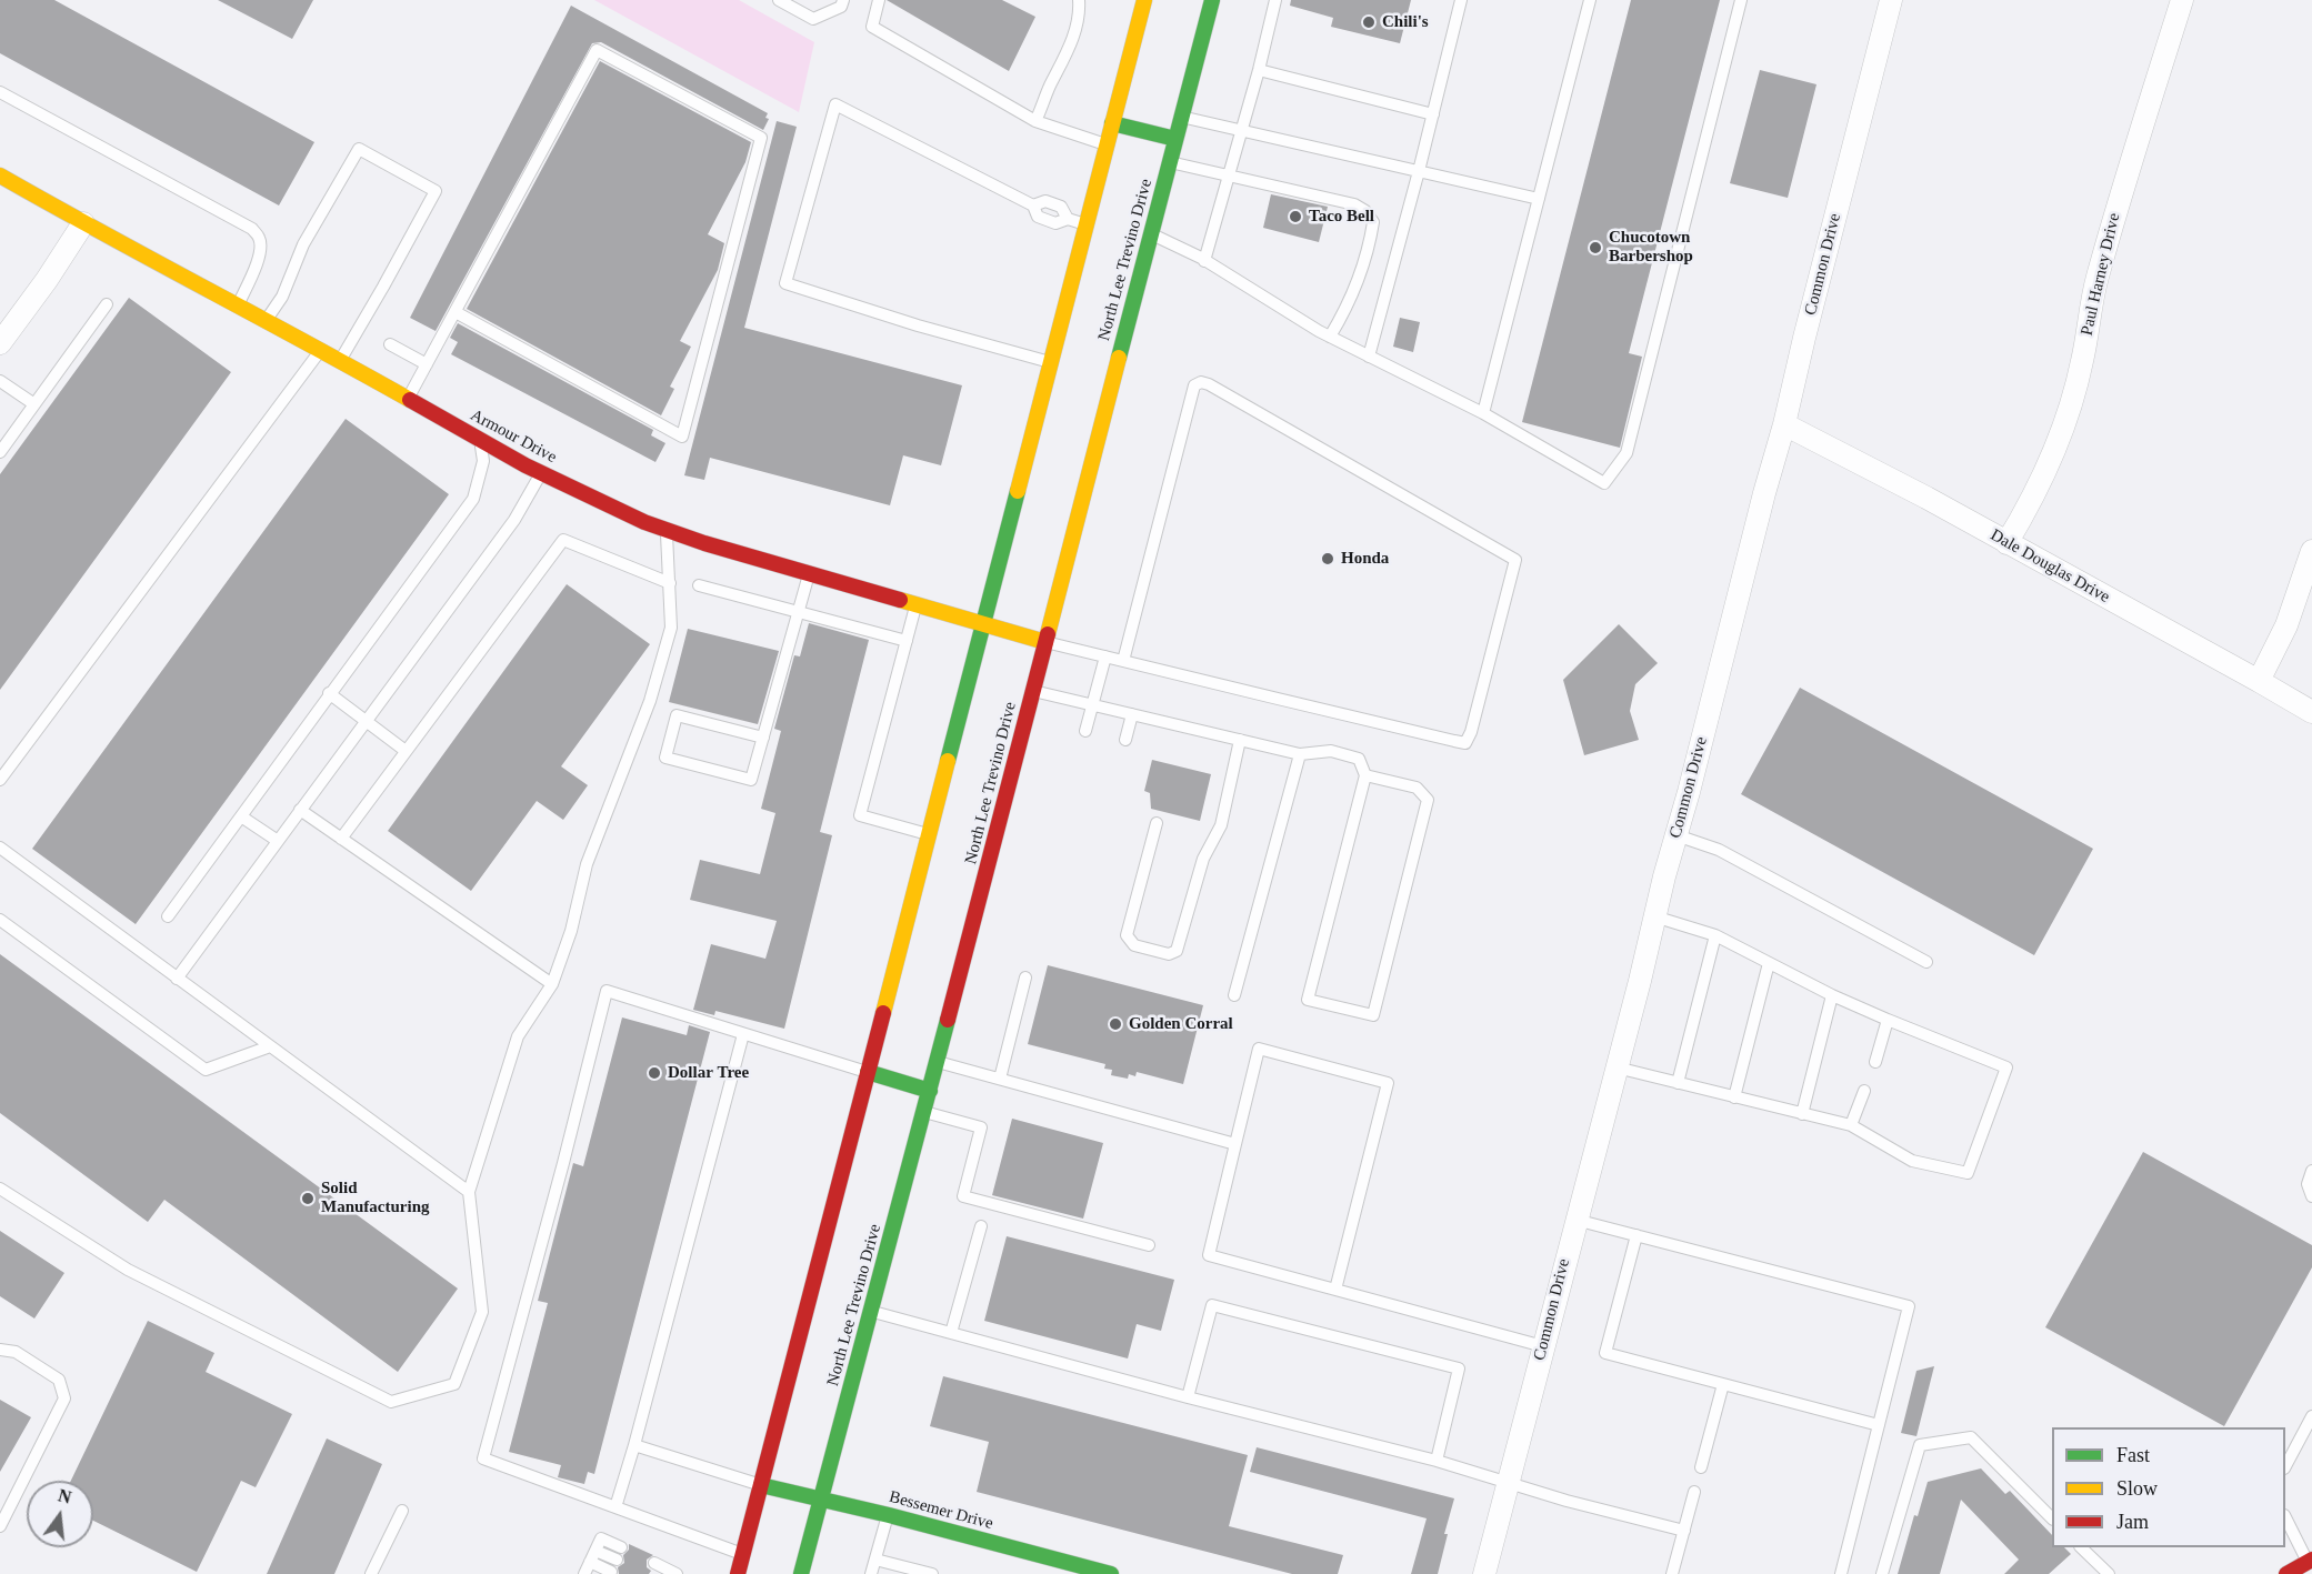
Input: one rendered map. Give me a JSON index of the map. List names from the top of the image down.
{
  "streets": {
    "main road": ["North Lee Trevino Drive", "Armour Drive", "Bessemer Drive"],
    "street": ["Common Drive", "Paul Harney Drive", "Dale Douglas Drive"]
  },
  "crossings": [
    ["North Lee Trevino Drive", "Armour Drive"],
    ["North Lee Trevino Drive", "Bessemer Drive"],
    ["Common Drive", "Dale Douglas Drive"],
    ["Paul Harney Drive", "Dale Douglas Drive"]
  ],
  "places": [
    "Chili's",
    "Taco Bell",
    "Chucotown Barbershop",
    "Honda",
    "Golden Corral",
    "Dollar Tree",
    "Solid Manufacturing"
  ],
  "legend": ["Fast", "Slow", "Jam"],
  "north": "top"
}
